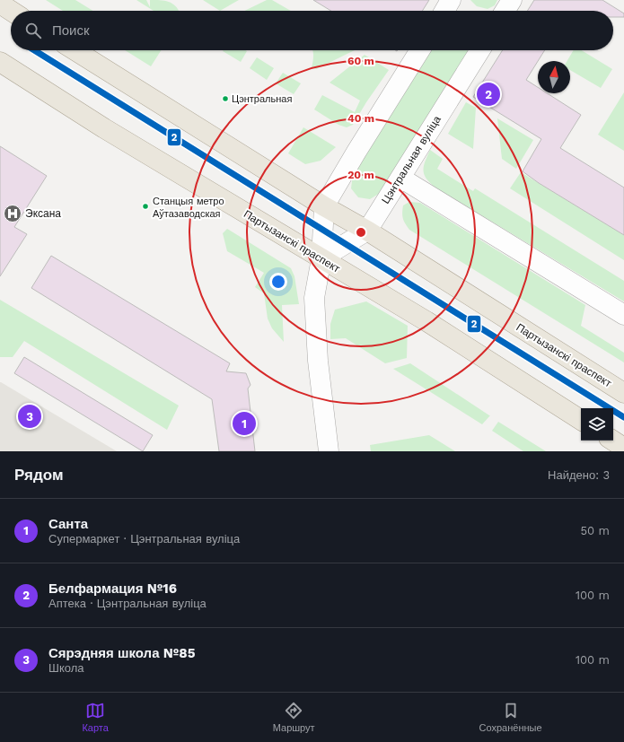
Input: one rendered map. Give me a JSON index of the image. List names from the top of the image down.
{
  "streets": {
    "main road": ["Партызанскі праспект"],
    "street": ["Цэнтральная вуліца"]
  },
  "crossings": [
    ["Цэнтральная вуліца", "Партызанскі праспект"]
  ],
  "places": {
    "other": ["Цэнтральная", "Станцыя метро Аўтазаводская"],
    "hospital": ["Эксана"]
  },
  "lines": ["transit line 2"],
  "north": "top",
  "page": {
    "search": "Поиск",
    "pins": ["2", "3", "1"],
    "heading": ["Рядом", "Найдено: 3"],
    "list": [
      {
        "mark": "1",
        "name": "Санта",
        "note": "Супермаркет · Цэнтральная вуліца",
        "value": "50 m"
      },
      {
        "mark": "2",
        "name": "Белфармация №16",
        "note": "Аптека · Цэнтральная вуліца",
        "value": "100 m"
      },
      {
        "mark": "3",
        "name": "Сярэдняя школа №85",
        "note": "Школа",
        "value": "100 m"
      }
    ],
    "nav": ["Карта", "Маршрут", "Сохранённые"]
  },
  "rings": ["60 m", "40 m", "20 m"]
}
